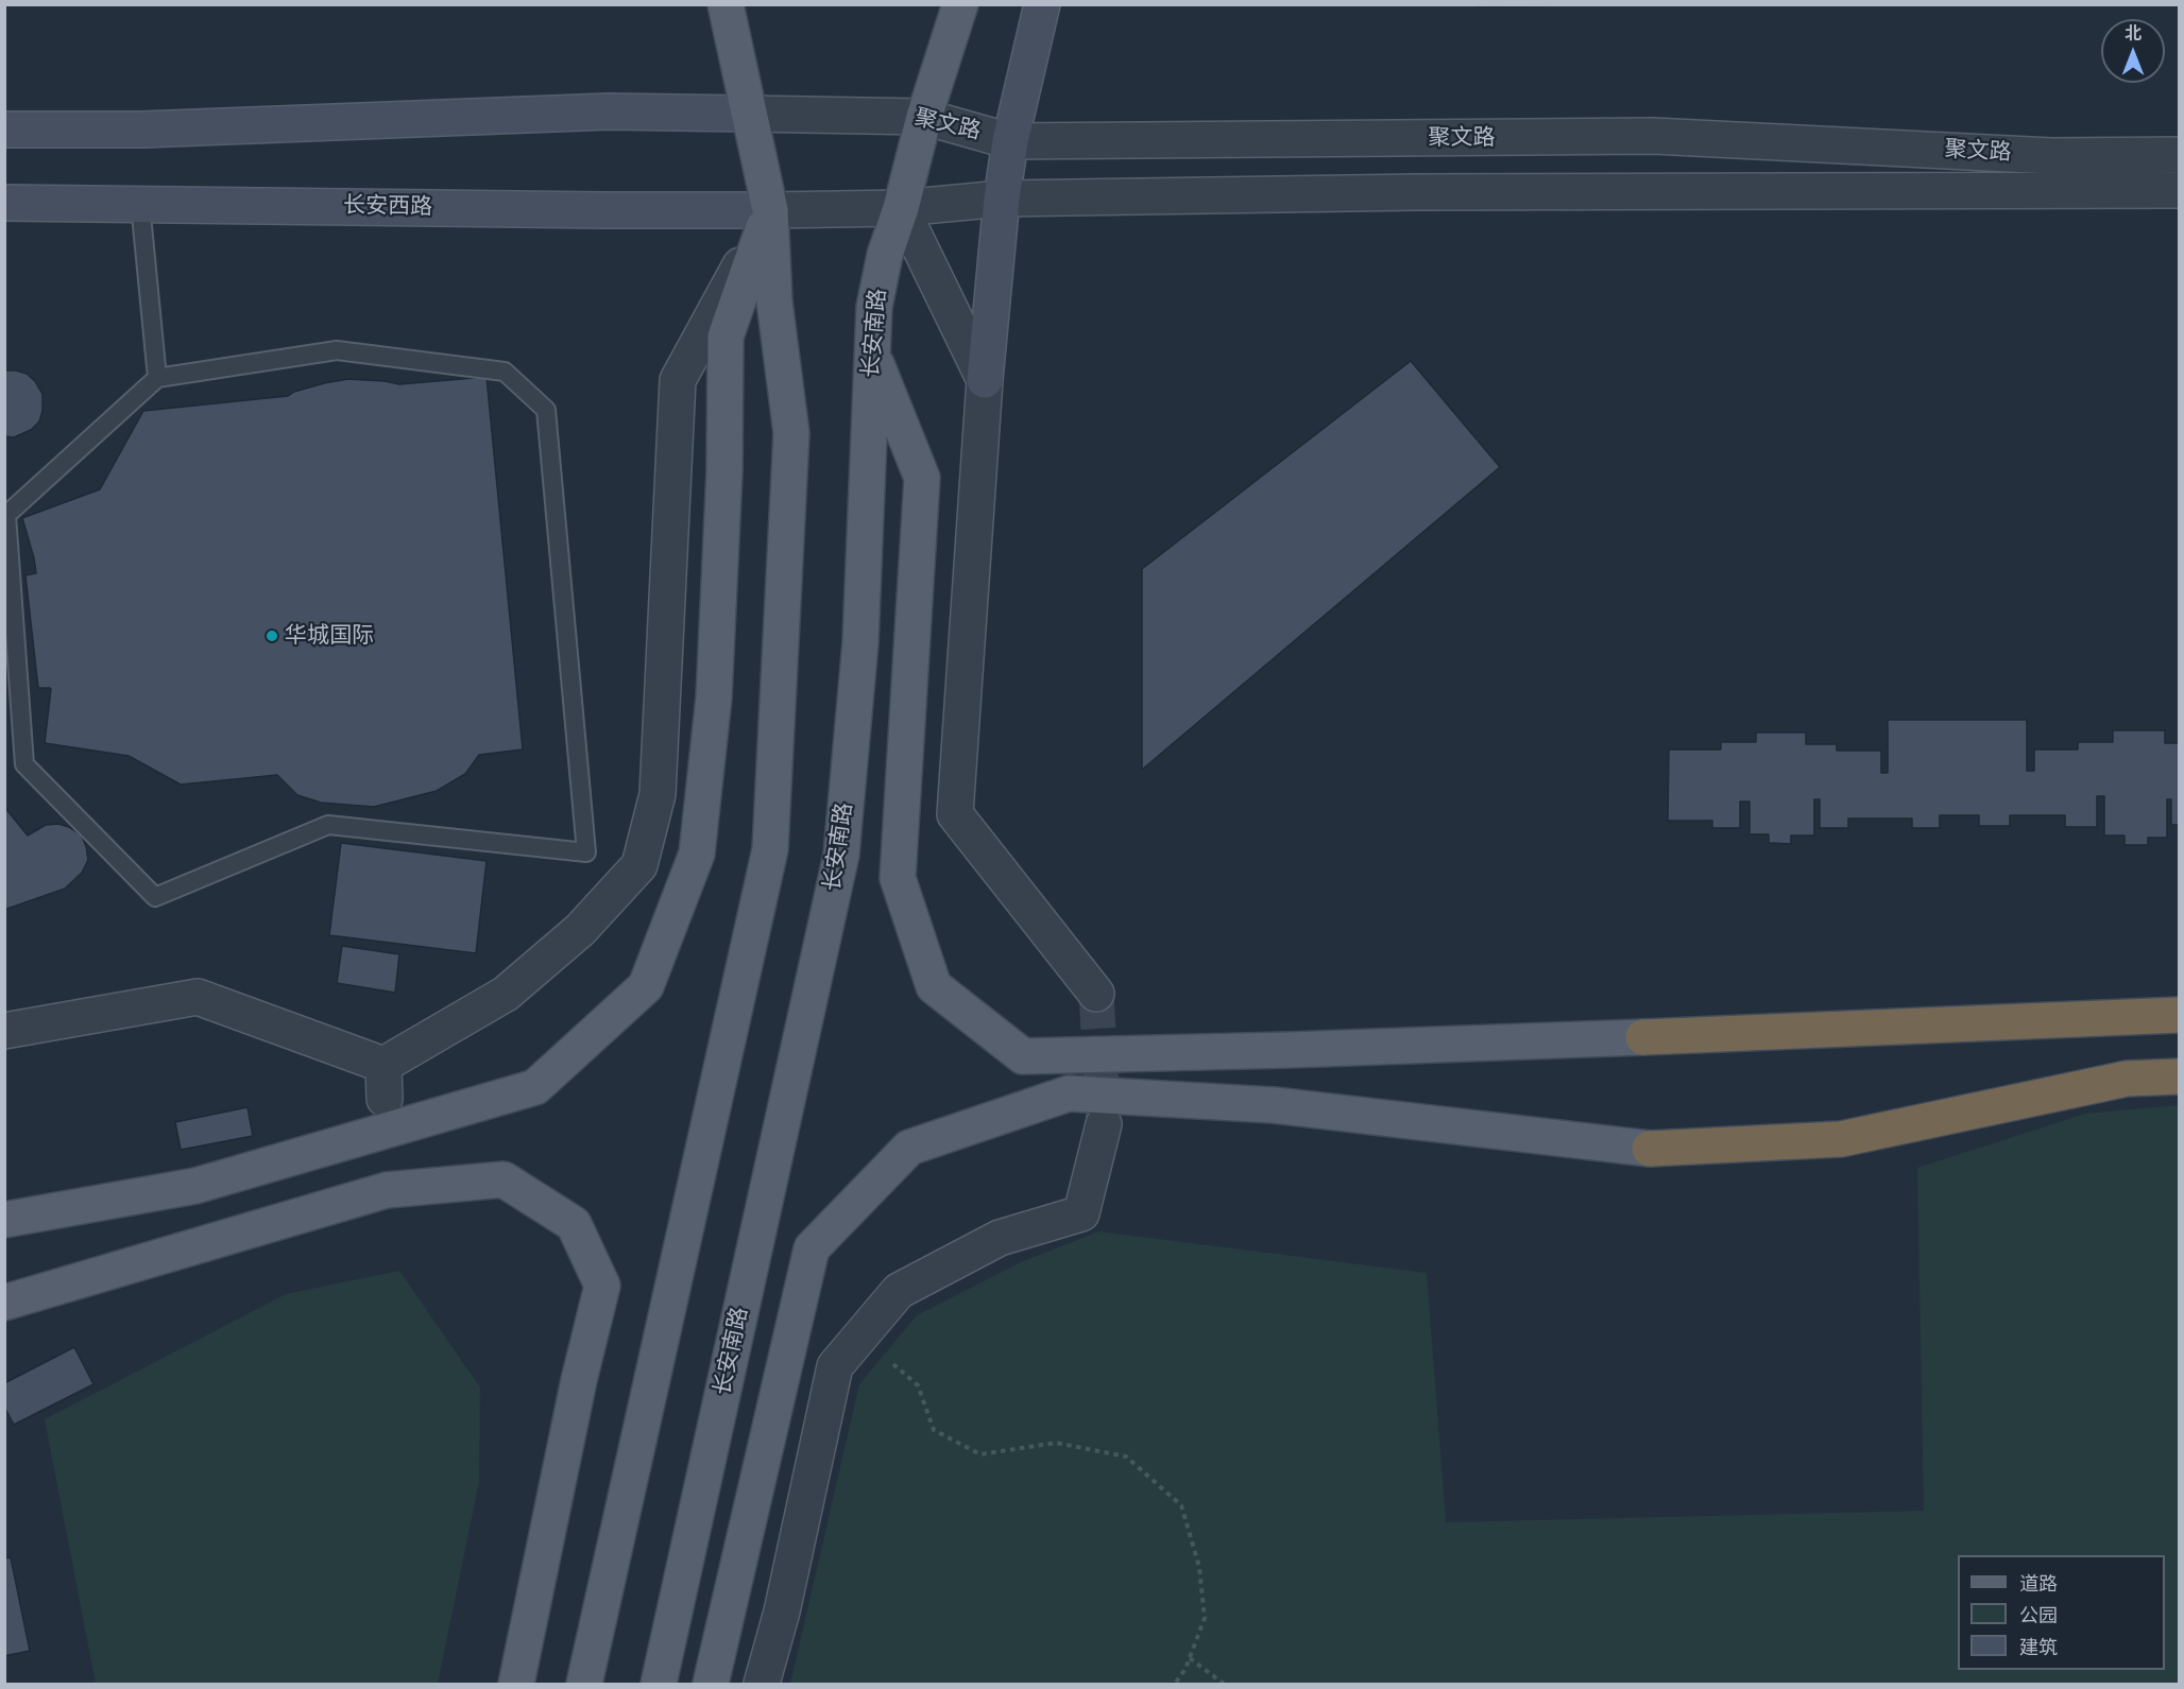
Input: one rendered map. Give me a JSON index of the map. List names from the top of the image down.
{
  "streets": {
    "main road": ["长安西路", "长安南路"],
    "street": ["聚文路"]
  },
  "crossings": [
    ["聚文路", "长安西路"],
    ["聚文路", "长安南路"]
  ],
  "places": ["华城国际"],
  "legend": ["道路", "公园", "建筑"],
  "north": "top"
}
